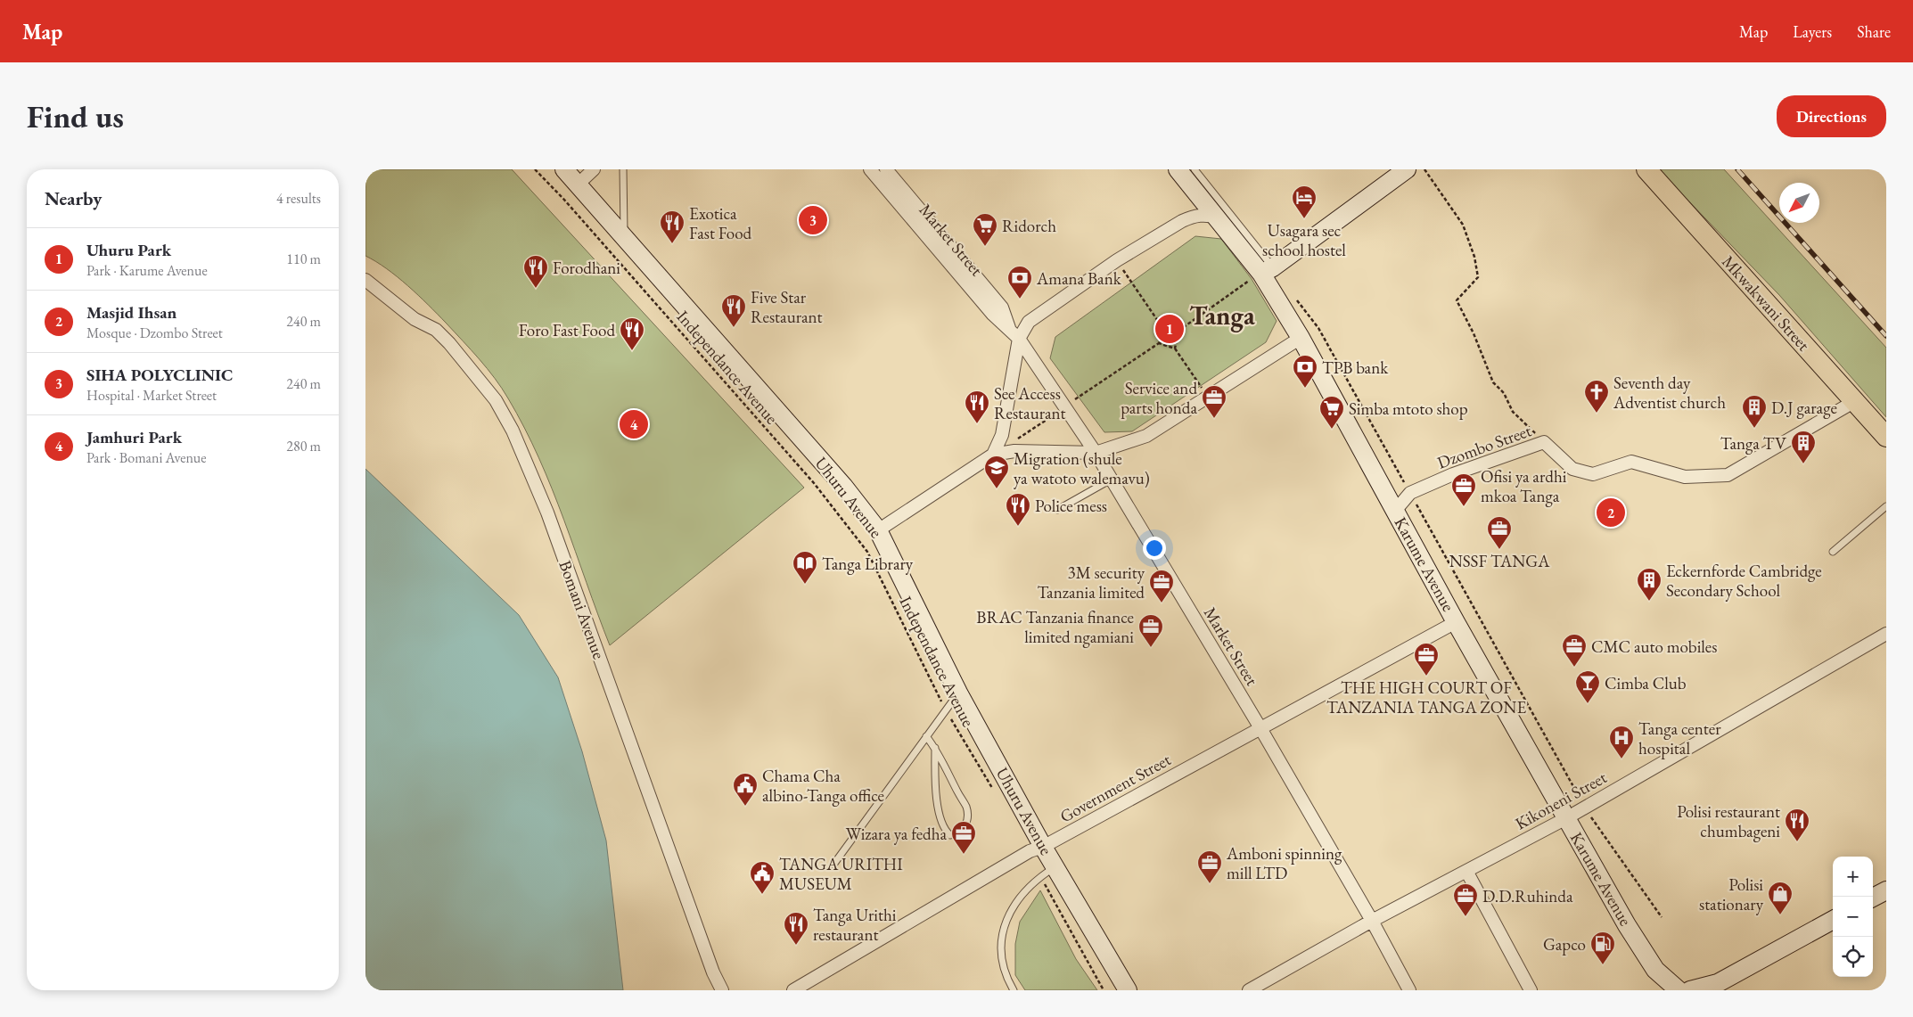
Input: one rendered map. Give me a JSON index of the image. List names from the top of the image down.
{
  "streets": {
    "main road": ["Mkwakwani Street", "Uhuru Avenue", "Karume Avenue"],
    "street": [
      "Market Street",
      "Dzombo Street",
      "Bomani Avenue",
      "Government Street",
      "Kikoneni Street"
    ],
    "path": ["Independance Avenue"]
  },
  "crossings": [
    ["Market Street", "Government Street"],
    ["Market Street", "Kikoneni Street"],
    ["Mkwakwani Street", "Dzombo Street"],
    ["Dzombo Street", "Karume Avenue"],
    ["Uhuru Avenue", "Government Street"],
    ["Karume Avenue", "Government Street"],
    ["Karume Avenue", "Kikoneni Street"]
  ],
  "districts": ["Tanga"],
  "places": {
    "hotel": ["Usagara sec school hostel"],
    "restaurant": [
      "Exotica Fast Food",
      "Forodhani",
      "Five Star Restaurant",
      "Foro Fast Food",
      "See Access Restaurant",
      "Police mess",
      "Polisi restaurant chumbageni",
      "Tanga Urithi restaurant"
    ],
    "supermarket": ["Ridorch", "Simba mtoto shop"],
    "bank": ["Amana Bank", "TPB bank"],
    "church": ["Seventh day Adventist church"],
    "office": [
      "Service and parts honda",
      "Ofisi ya ardhi mkoa Tanga",
      "NSSF TANGA",
      "3M security Tanzania limited",
      "BRAC Tanzania finance limited ngamiani",
      "CMC auto mobiles",
      "THE HIGH COURT OF TANZANIA TANGA ZONE",
      "Wizara ya fedha",
      "Amboni spinning mill LTD",
      "D.D.Ruhinda"
    ],
    "building": ["D.J garage", "Tanga TV", "Eckernforde Cambridge Secondary School"],
    "school or university": ["Migration (shule ya watoto walemavu)"],
    "library": ["Tanga Library"],
    "bar": ["Cimba Club"],
    "hospital": ["Tanga center hospital"],
    "public building": ["Chama Cha albino-Tanga office", "TANGA URITHI MUSEUM"],
    "shop": ["Polisi stationary"],
    "fuel station": ["Gapco"]
  },
  "north": "bottom left",
  "page": {
    "header": "Map",
    "nav": ["Map", "Layers", "Share"],
    "buttons": "Directions",
    "title": "Find us",
    "heading": ["Nearby", "4 results"],
    "pins": [
      "3",
      "1",
      "4",
      "2"
    ],
    "list": [
      {
        "mark": "1",
        "name": "Uhuru Park",
        "note": "Park · Karume Avenue",
        "value": "110 m"
      },
      {
        "mark": "2",
        "name": "Masjid Ihsan",
        "note": "Mosque · Dzombo Street",
        "value": "240 m"
      },
      {
        "mark": "3",
        "name": "SIHA POLYCLINIC",
        "note": "Hospital · Market Street",
        "value": "240 m"
      },
      {
        "mark": "4",
        "name": "Jamhuri Park",
        "note": "Park · Bomani Avenue",
        "value": "280 m"
      }
    ],
    "map_buttons": ["+", "−"]
  }
}
